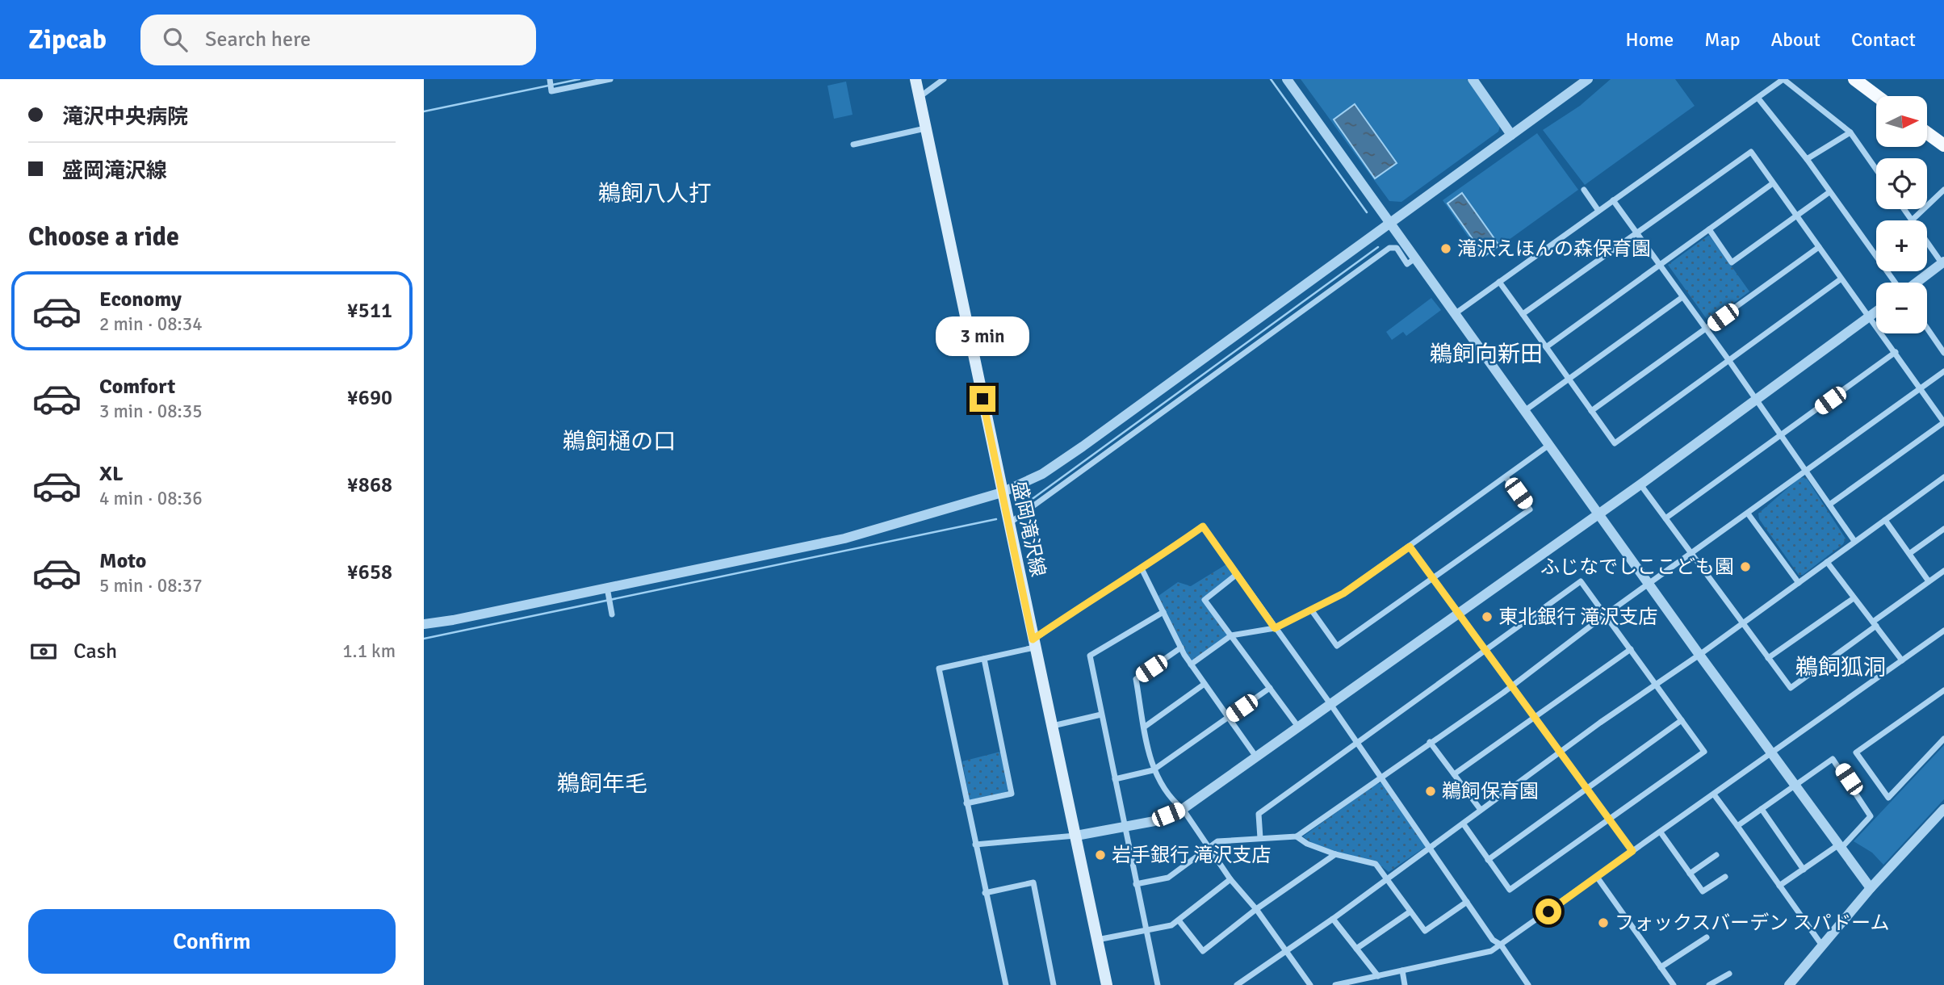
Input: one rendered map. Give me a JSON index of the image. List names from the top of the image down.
{
  "streets": {
    "main road": ["盛岡滝沢線"]
  },
  "districts": [
    "鵜飼八人打",
    "鵜飼向新田",
    "鵜飼樋の口",
    "鵜飼狐洞",
    "鵜飼年毛"
  ],
  "places": [
    "滝沢えほんの森保育園",
    "ふじなでしここども園",
    "東北銀行 滝沢支店",
    "鵜飼保育園",
    "岩手銀行 滝沢支店",
    "フォックスバーデン スパドーム"
  ],
  "north": "right",
  "page": {
    "header": "Zipcab",
    "search": "Search here",
    "nav": [
      "Home",
      "Map",
      "About",
      "Contact"
    ],
    "banner": ["滝沢中央病院", "盛岡滝沢線"],
    "map_buttons": ["+", "−"],
    "heading": "Choose a ride",
    "list": [
      {
        "name": "Economy",
        "note": "2 min · 08:34",
        "value": "¥511"
      },
      {
        "name": "Comfort",
        "note": "3 min · 08:35",
        "value": "¥690"
      },
      {
        "name": "XL",
        "note": "4 min · 08:36",
        "value": "¥868"
      },
      {
        "name": "Moto",
        "note": "5 min · 08:37",
        "value": "¥658"
      }
    ],
    "bubble": "3 min",
    "pay": ["Cash", "1.1 km"],
    "buttons": "Confirm"
  }
}
